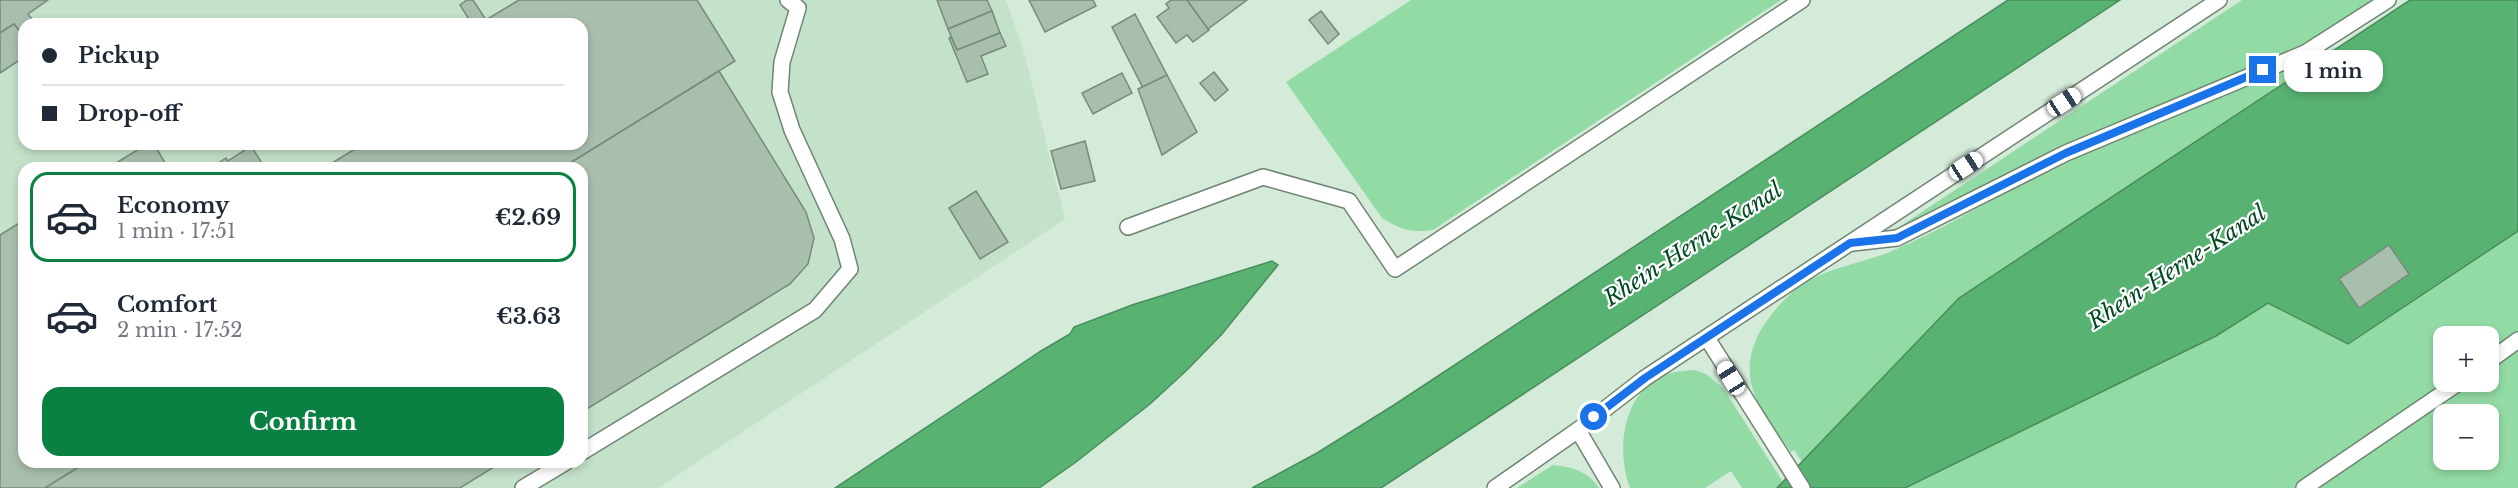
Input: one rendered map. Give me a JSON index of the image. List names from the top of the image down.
{
  "water": ["Rhein-Herne-Kanal"],
  "page": {
    "banner": ["Pickup", "Drop-off"],
    "bubble": "1 min",
    "list": [
      {
        "name": "Economy",
        "note": "1 min · 17:51",
        "value": "€2.69"
      },
      {
        "name": "Comfort",
        "note": "2 min · 17:52",
        "value": "€3.63"
      }
    ],
    "map_buttons": ["+", "−"],
    "buttons": "Confirm"
  }
}
